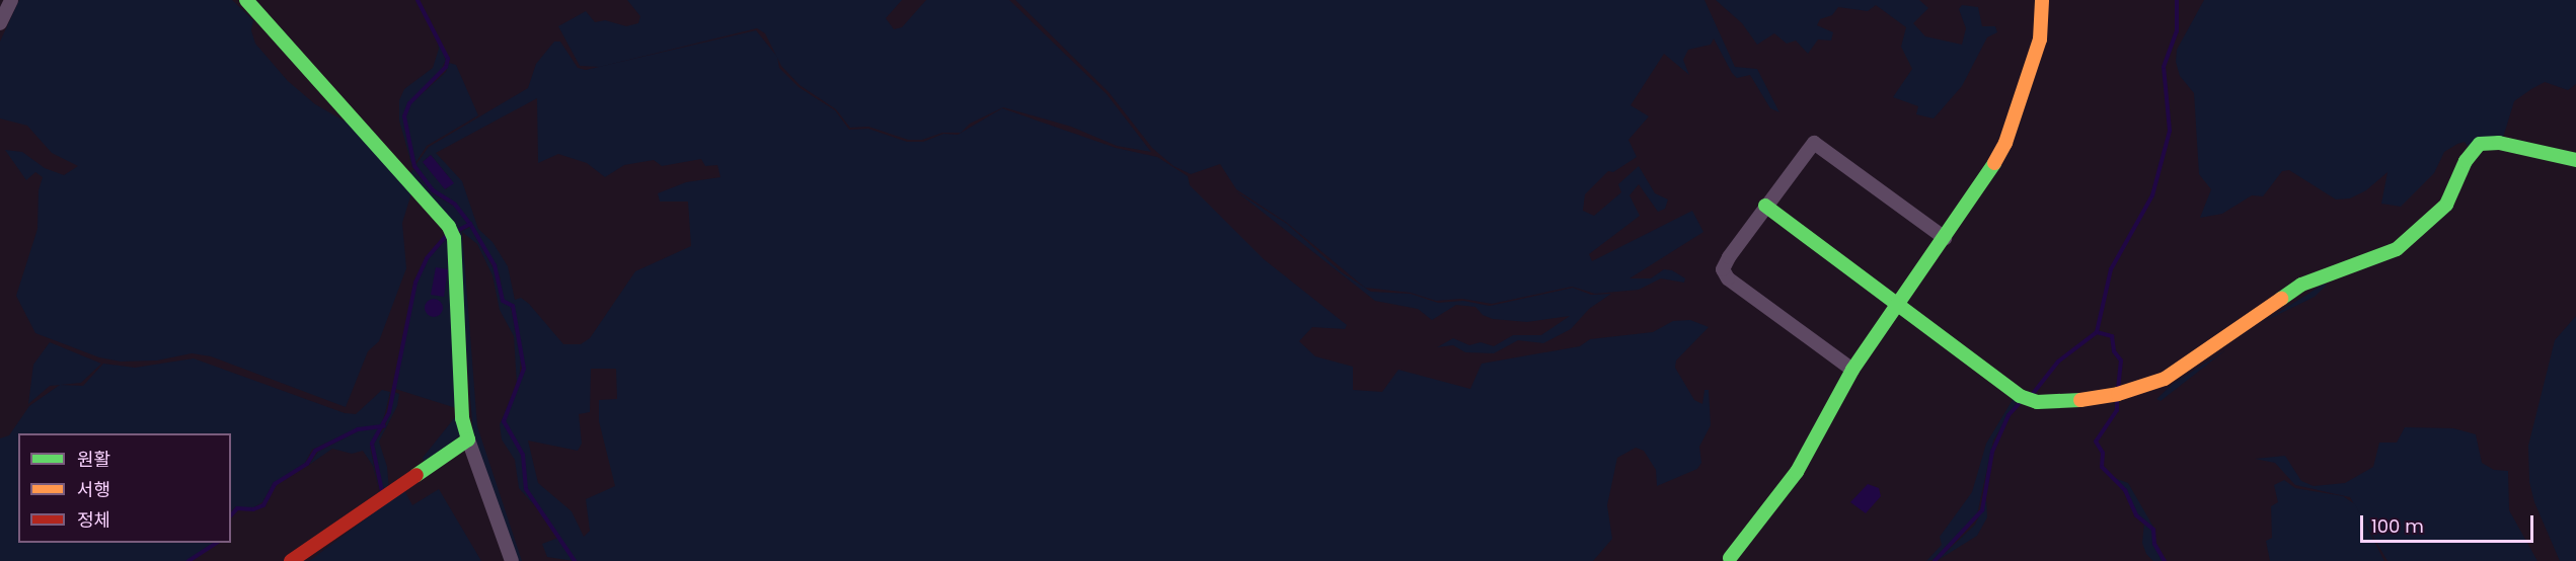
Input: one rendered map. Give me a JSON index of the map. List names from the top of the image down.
{
  "legend": ["원활", "서행", "정체"],
  "scale_bar": "100 m"
}
